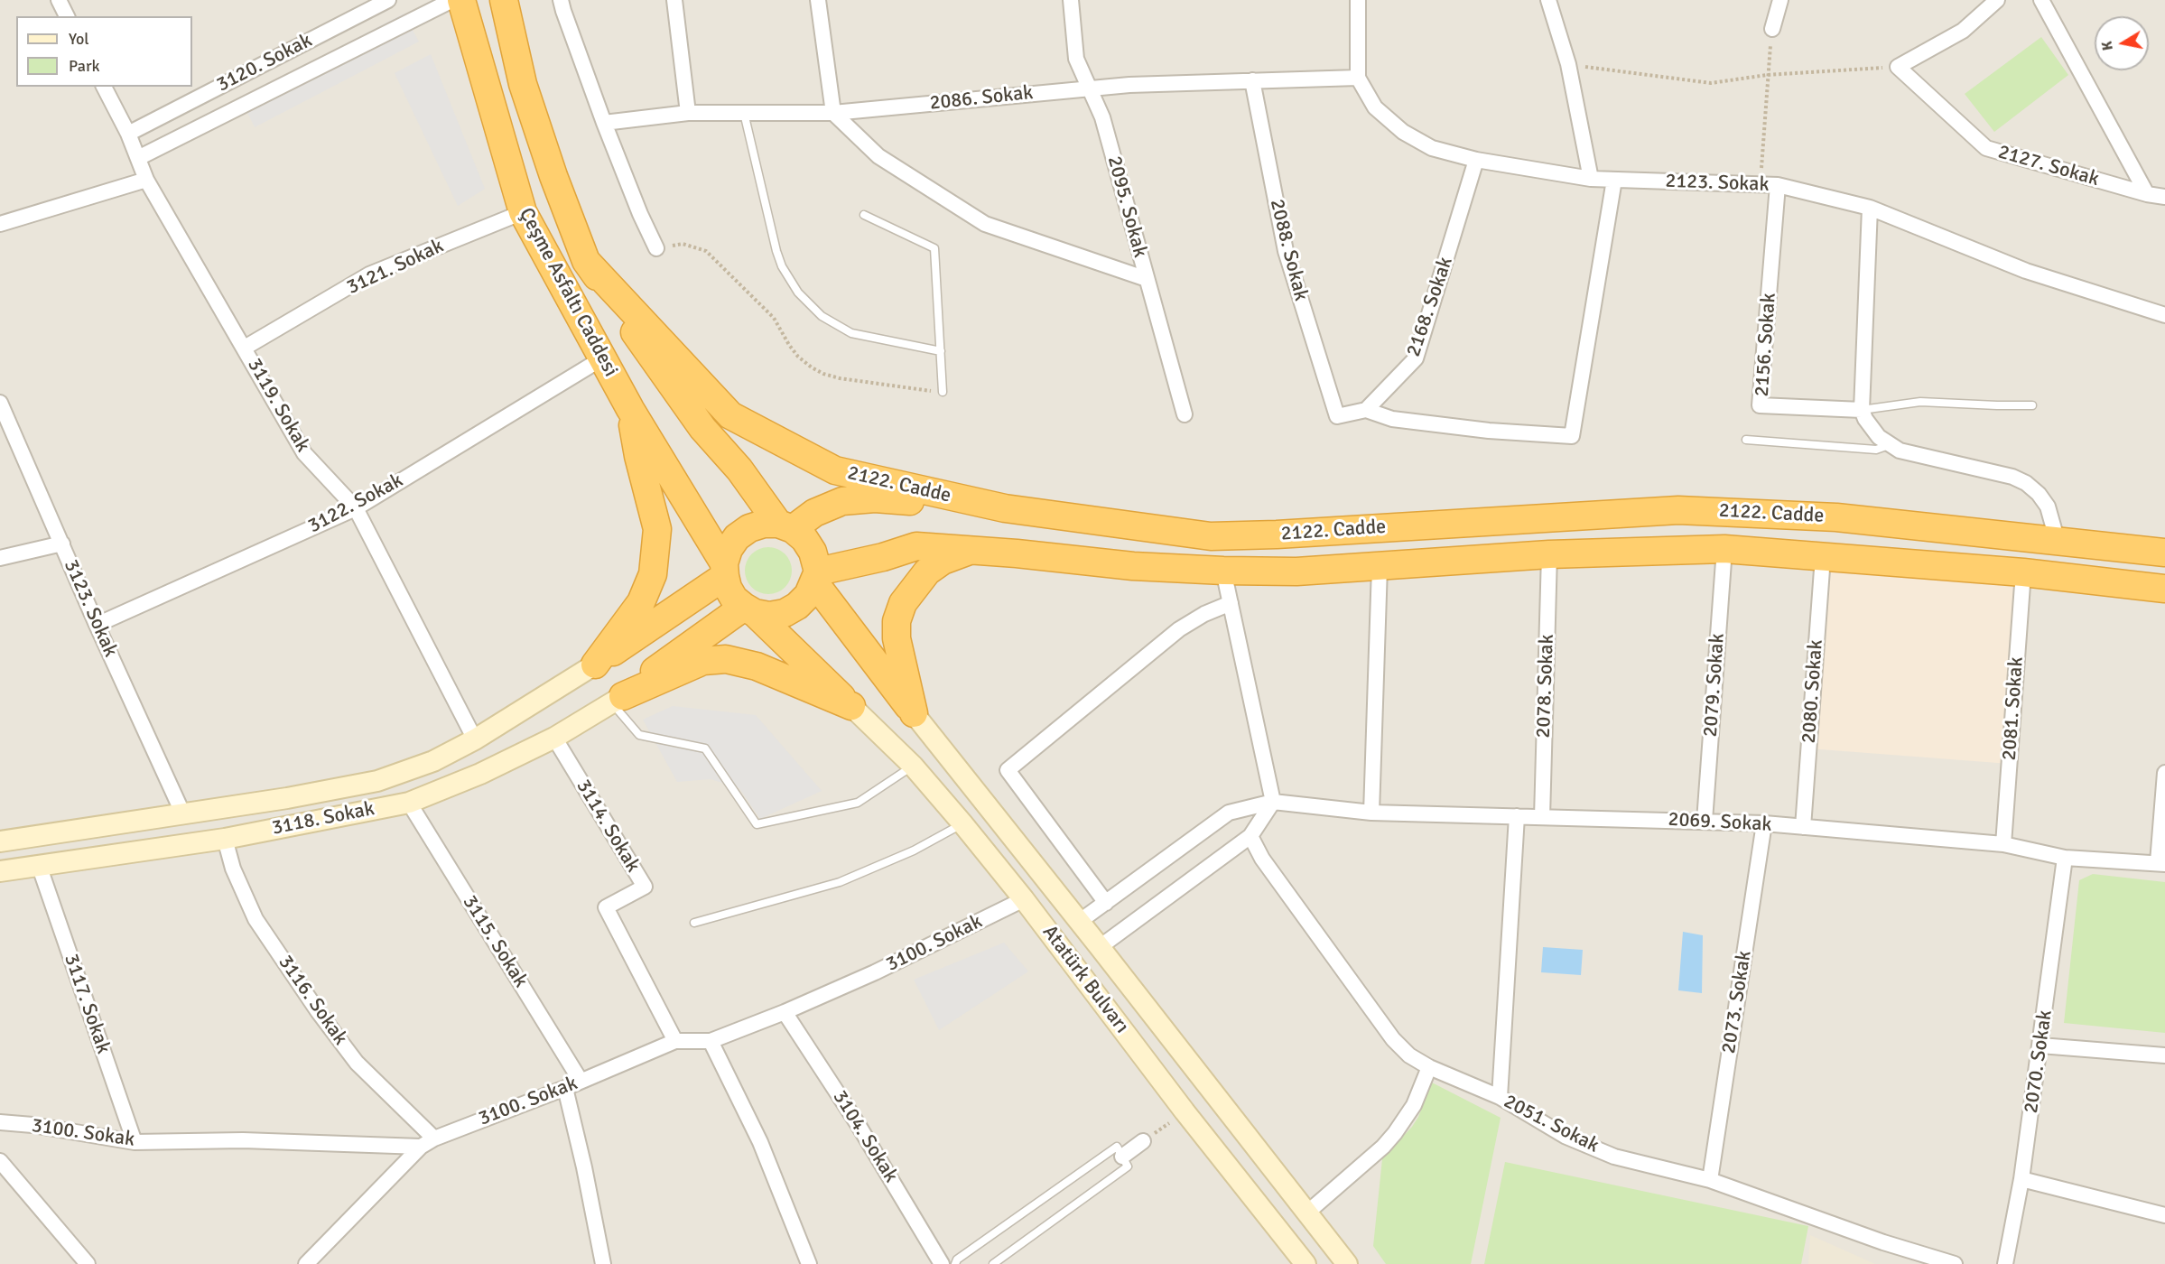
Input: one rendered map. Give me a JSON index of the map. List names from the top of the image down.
{
  "streets": {
    "highway": ["Çeşme Asfaltı Caddesi", "2122. Cadde"],
    "main road": ["3118. Sokak", "Atatürk Bulvarı"],
    "street": [
      "3120. Sokak",
      "2086. Sokak",
      "2127. Sokak",
      "2123. Sokak",
      "2095. Sokak",
      "2088. Sokak",
      "3121. Sokak",
      "2168. Sokak",
      "2156. Sokak",
      "3119. Sokak",
      "3122. Sokak",
      "3123. Sokak",
      "2079. Sokak",
      "2078. Sokak",
      "2080. Sokak",
      "2081. Sokak",
      "2069. Sokak",
      "3114. Sokak",
      "3115. Sokak",
      "3100. Sokak",
      "3116. Sokak",
      "2073. Sokak",
      "3117. Sokak",
      "2070. Sokak",
      "2051. Sokak",
      "3104. Sokak"
    ]
  },
  "crossings": [
    ["2086. Sokak", "2123. Sokak"],
    ["2086. Sokak", "2095. Sokak"],
    ["2086. Sokak", "2088. Sokak"],
    ["2123. Sokak", "2168. Sokak"],
    ["2123. Sokak", "2156. Sokak"],
    ["2088. Sokak", "2168. Sokak"],
    ["3121. Sokak", "Çeşme Asfaltı Caddesi"],
    ["3121. Sokak", "3119. Sokak"],
    ["Çeşme Asfaltı Caddesi", "2122. Cadde"],
    ["Çeşme Asfaltı Caddesi", "3122. Sokak"],
    ["3119. Sokak", "3122. Sokak"],
    ["3119. Sokak", "3118. Sokak"],
    ["2122. Cadde", "2079. Sokak"],
    ["2122. Cadde", "2078. Sokak"],
    ["2122. Cadde", "2080. Sokak"],
    ["2122. Cadde", "2081. Sokak"],
    ["3122. Sokak", "3123. Sokak"],
    ["3123. Sokak", "3118. Sokak"],
    ["2079. Sokak", "2069. Sokak"],
    ["2078. Sokak", "2069. Sokak"],
    ["2080. Sokak", "2069. Sokak"],
    ["2081. Sokak", "2069. Sokak"],
    ["3118. Sokak", "3114. Sokak"],
    ["3118. Sokak", "3115. Sokak"],
    ["3118. Sokak", "3116. Sokak"],
    ["3118. Sokak", "3117. Sokak"],
    ["2069. Sokak", "2073. Sokak"],
    ["2069. Sokak", "2070. Sokak"],
    ["3114. Sokak", "3100. Sokak"],
    ["3115. Sokak", "3100. Sokak"],
    ["3100. Sokak", "Atatürk Bulvarı"],
    ["3100. Sokak", "3116. Sokak"],
    ["3100. Sokak", "3117. Sokak"],
    ["3100. Sokak", "3104. Sokak"],
    ["2073. Sokak", "2051. Sokak"]
  ],
  "legend": ["Yol", "Park"],
  "north": "left"
}
